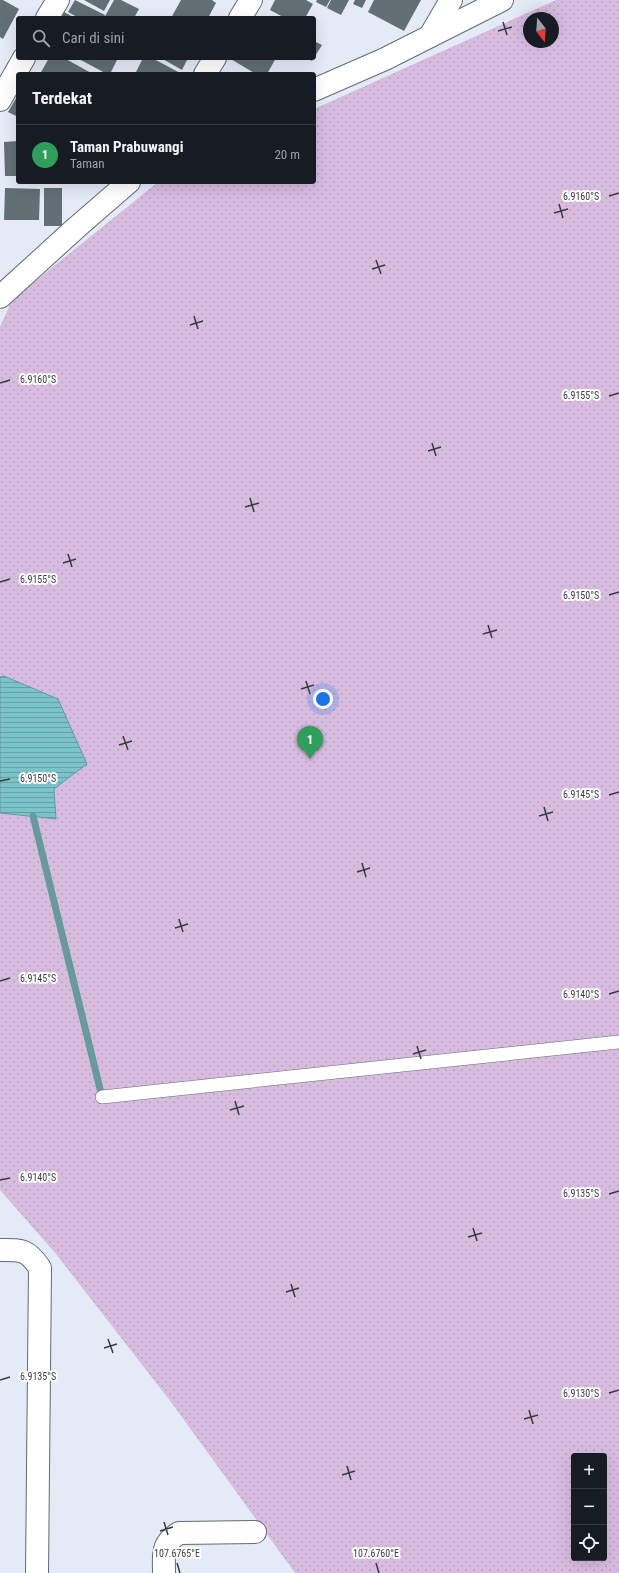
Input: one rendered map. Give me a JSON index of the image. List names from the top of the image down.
{
  "north": "bottom",
  "page": {
    "search": "Cari di sini",
    "heading": "Terdekat",
    "list": [
      {
        "mark": "1",
        "name": "Taman Prabuwangi",
        "note": "Taman",
        "value": "20 m"
      }
    ],
    "pins": "1",
    "map_buttons": ["+", "−"]
  },
  "coordinates": [
    "6.9160°S",
    "6.9155°S",
    "6.9150°S",
    "6.9145°S",
    "6.9140°S",
    "6.9135°S",
    "6.9130°S",
    "107.6765°E",
    "107.6760°E"
  ]
}
